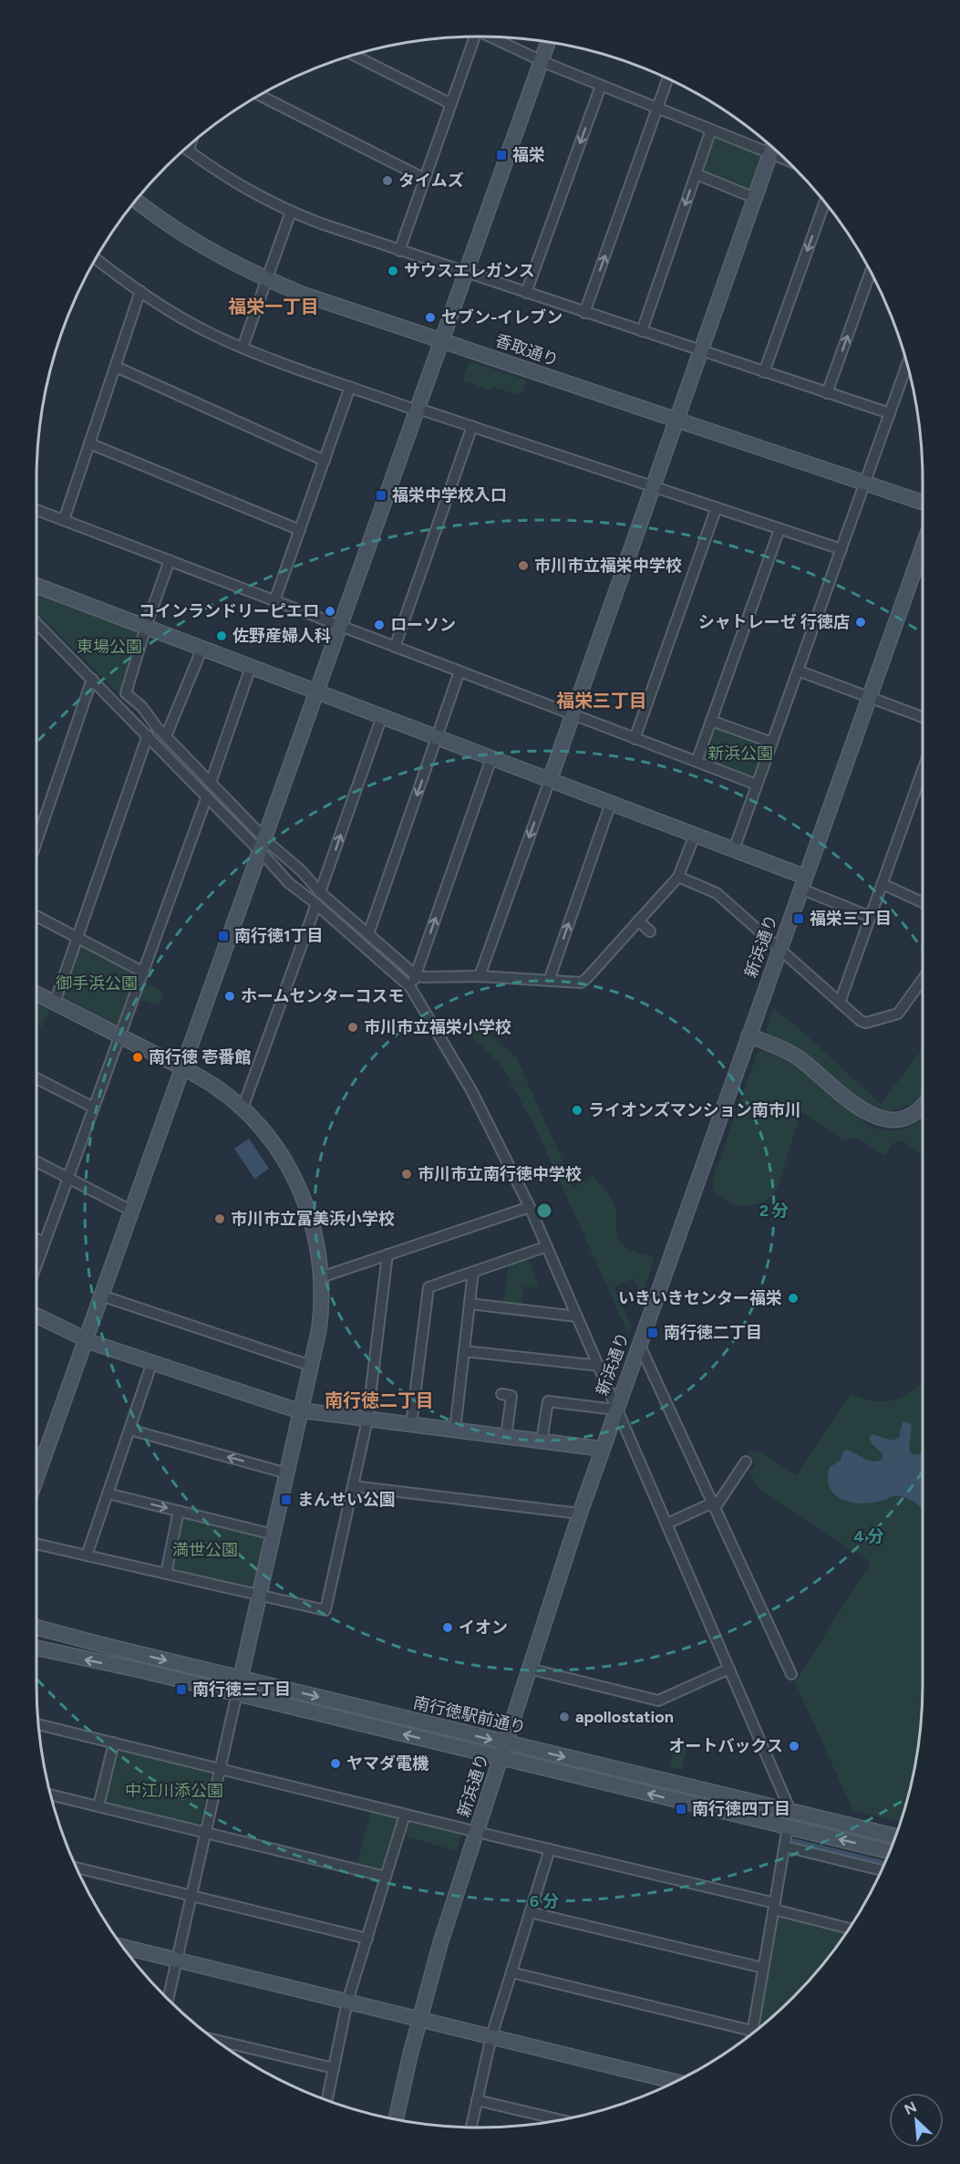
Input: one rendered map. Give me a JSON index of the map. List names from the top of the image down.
{
  "streets": {
    "street": ["香取通り", "新浜通り", "南行徳駅前通り"]
  },
  "crossings": [
    ["新浜通り", "南行徳駅前通り"]
  ],
  "districts": ["福栄一丁目", "福栄三丁目", "南行徳二丁目"],
  "parks": [
    "東場公園",
    "新浜公園",
    "御手浜公園",
    "満世公園",
    "中江川添公園"
  ],
  "places": {
    "transit": [
      "福栄",
      "福栄中学校入口",
      "福栄三丁目",
      "南行徳1丁目",
      "南行徳二丁目",
      "まんせい公園",
      "南行徳三丁目",
      "南行徳四丁目"
    ],
    "other": [
      "タイムズ",
      "サウスエレガンス",
      "セブン-イレブン",
      "市川市立福栄中学校",
      "コインランドリーピエロ",
      "シャトレーゼ 行徳店",
      "ローソン",
      "佐野産婦人科",
      "ホームセンターコスモ",
      "市川市立福栄小学校",
      "南行徳 壱番館",
      "ライオンズマンション南市川",
      "市川市立南行徳中学校",
      "市川市立富美浜小学校",
      "いきいきセンター福栄",
      "イオン",
      "apollostation",
      "オートバックス",
      "ヤマダ電機"
    ]
  },
  "north": "top left",
  "rings": ["2 分", "4 分", "6 分"]
}
